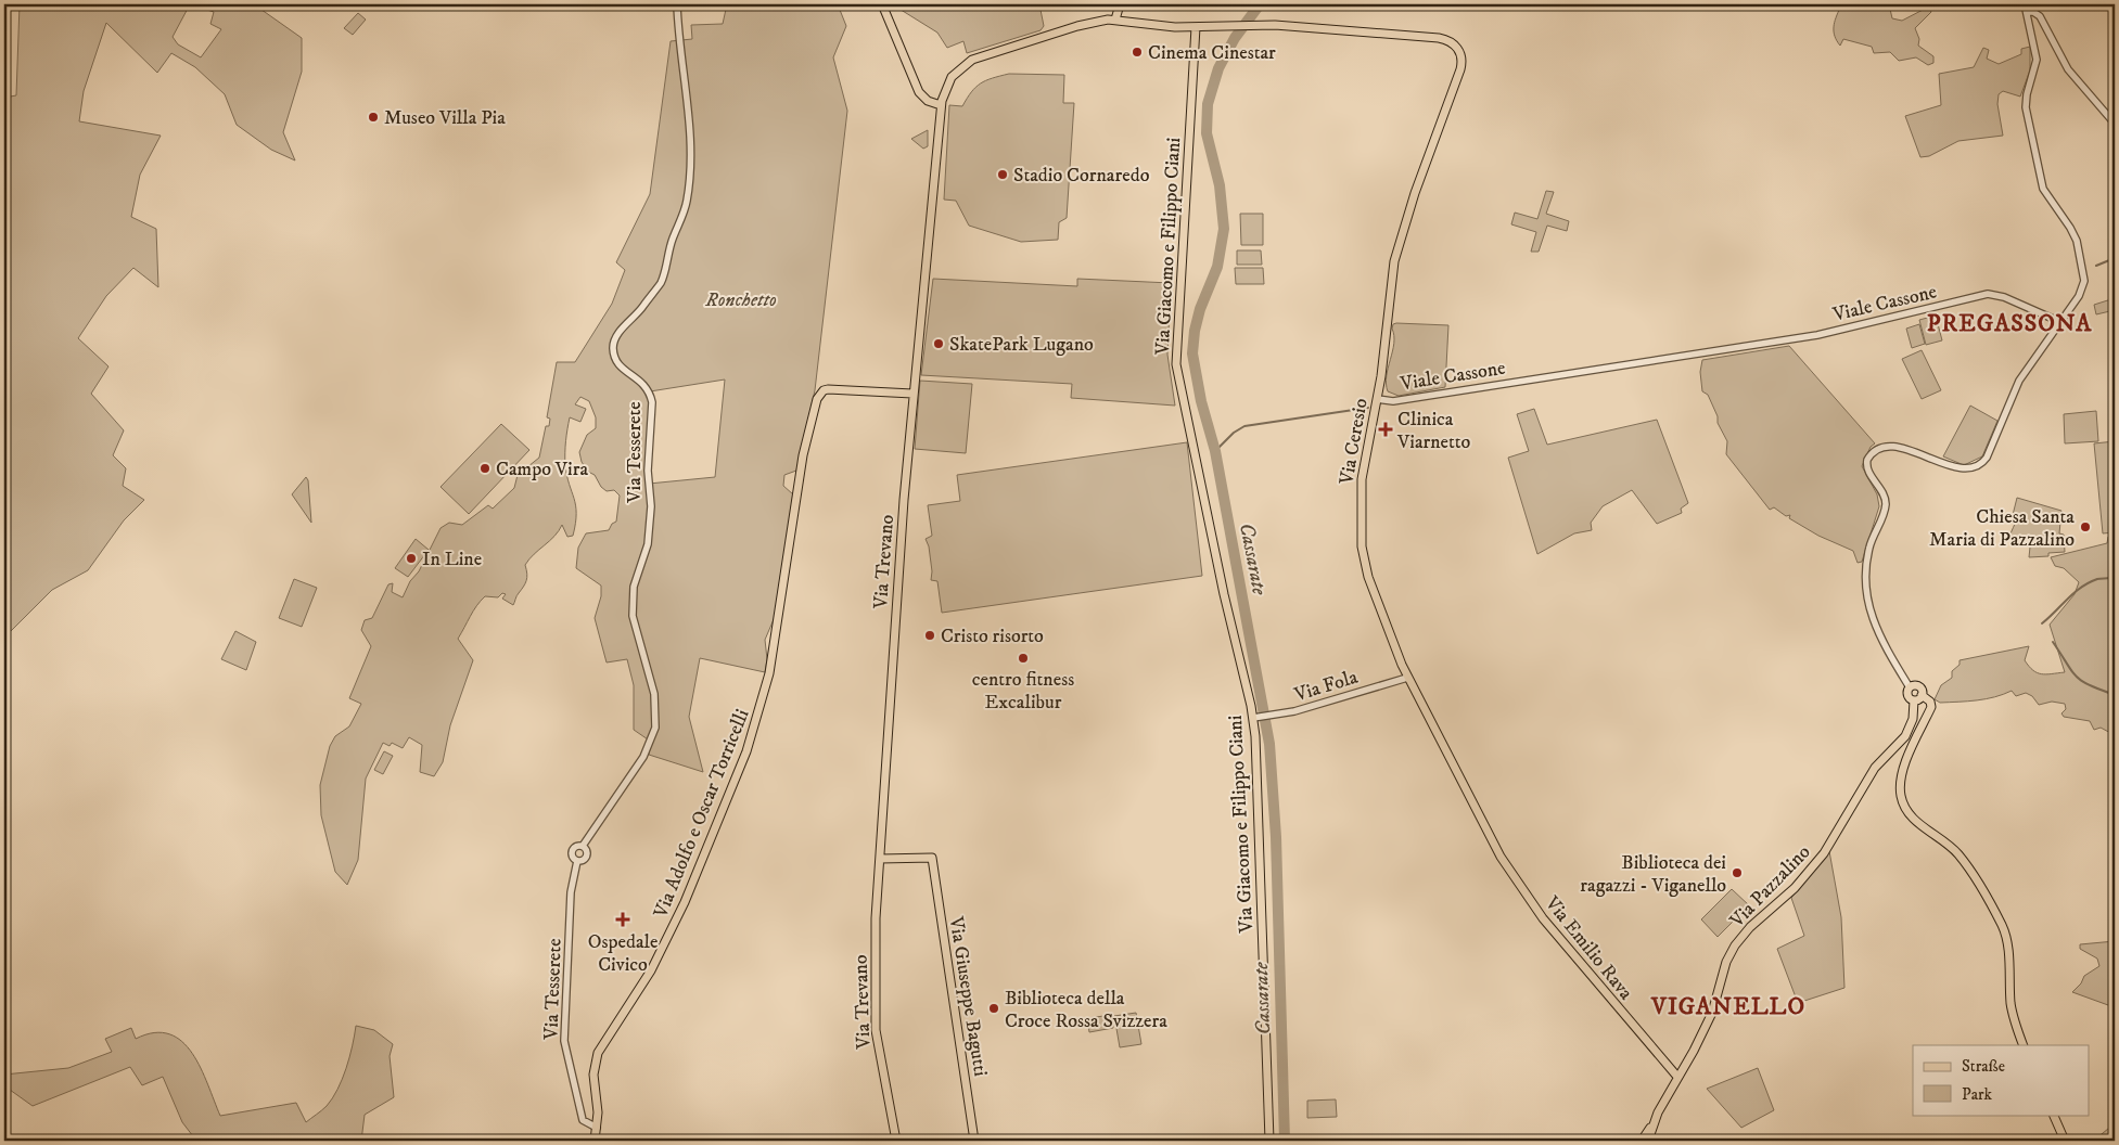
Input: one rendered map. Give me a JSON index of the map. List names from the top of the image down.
{
  "streets": {
    "main road": [
      "Via Giacomo e Filippo Ciani",
      "Via Ceresio",
      "Via Trevano",
      "Via Adolfo e Oscar Torricelli",
      "Via Pazzalino",
      "Via Emilio Rava",
      "Via Giuseppe Bagutti"
    ],
    "street": ["Viale Cassone", "Via Tesserete", "Via Fola"]
  },
  "crossings": [
    ["Via Giacomo e Filippo Ciani", "Via Ceresio"],
    ["Via Giacomo e Filippo Ciani", "Via Fola"],
    ["Viale Cassone", "Via Ceresio"],
    ["Via Ceresio", "Via Fola"],
    ["Via Ceresio", "Via Emilio Rava"],
    ["Via Tesserete", "Via Adolfo e Oscar Torricelli"],
    ["Via Trevano", "Via Adolfo e Oscar Torricelli"],
    ["Via Trevano", "Via Giuseppe Bagutti"],
    ["Via Pazzalino", "Via Emilio Rava"]
  ],
  "districts": ["PREGASSONA", "VIGANELLO"],
  "water": ["Cassarate"],
  "parks": ["Ronchetto"],
  "places": {
    "other": [
      "Cinema Cinestar",
      "Museo Villa Pia",
      "Stadio Cornaredo",
      "SkatePark Lugano",
      "Campo Vira",
      "Chiesa Santa Maria di Pazzalino",
      "In Line",
      "Cristo risorto",
      "centro fitness Excalibur",
      "Biblioteca dei ragazzi - Viganello",
      "Biblioteca della Croce Rossa Svizzera"
    ],
    "health": ["Clinica Viarnetto", "Ospedale Civico"]
  },
  "legend": ["Straße", "Park"]
}
